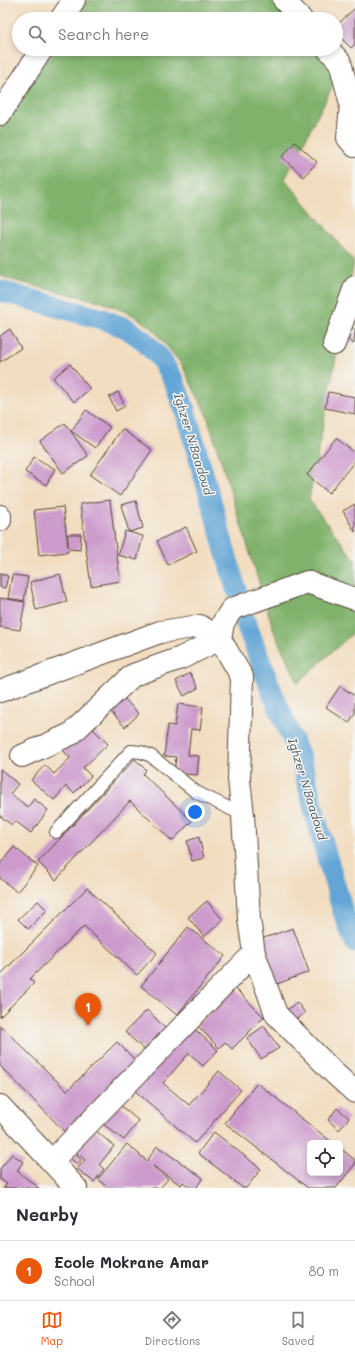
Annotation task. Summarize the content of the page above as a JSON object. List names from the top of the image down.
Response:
{
  "water": ["Ighzer N'Baadoud"],
  "page": {
    "search": "Search here",
    "pins": "1",
    "heading": "Nearby",
    "list": [
      {
        "mark": "1",
        "name": "Ecole Mokrane Amar",
        "note": "School",
        "value": "80 m"
      }
    ],
    "nav": ["Map", "Directions", "Saved"]
  }
}
